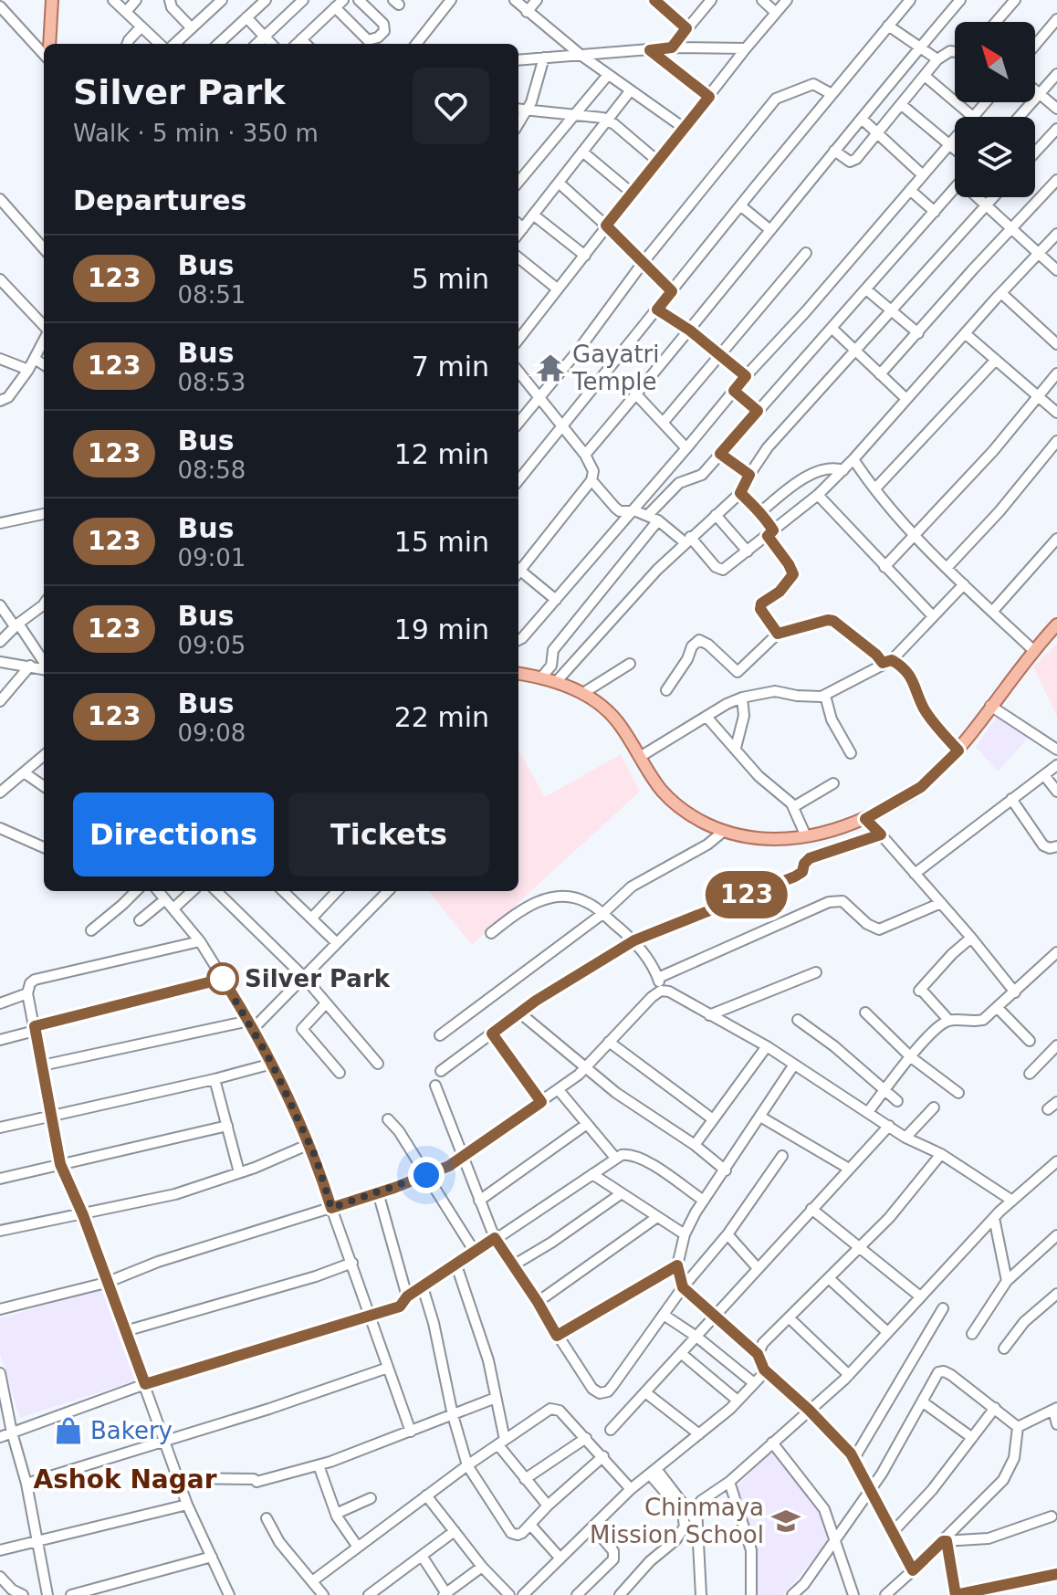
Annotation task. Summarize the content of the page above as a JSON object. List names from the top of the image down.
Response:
{
  "districts": ["Ashok Nagar"],
  "places": {
    "temple": ["Gayatri Temple"],
    "other": ["Silver Park"],
    "shop": ["Bakery"],
    "school or university": ["Chinmaya Mission School"]
  },
  "lines": ["bus line 123"],
  "north": "top left",
  "page": {
    "on_map": "123",
    "heading": [
      ["Silver Park", "Walk · 5 min · 350 m"],
      "Departures"
    ],
    "list": [
      {
        "mark": "123",
        "name": "Bus",
        "note": "08:51",
        "value": "5 min"
      },
      {
        "mark": "123",
        "name": "Bus",
        "note": "08:53",
        "value": "7 min"
      },
      {
        "mark": "123",
        "name": "Bus",
        "note": "08:58",
        "value": "12 min"
      },
      {
        "mark": "123",
        "name": "Bus",
        "note": "09:01",
        "value": "15 min"
      },
      {
        "mark": "123",
        "name": "Bus",
        "note": "09:05",
        "value": "19 min"
      },
      {
        "mark": "123",
        "name": "Bus",
        "note": "09:08",
        "value": "22 min"
      }
    ],
    "buttons": ["Directions", "Tickets"]
  }
}
